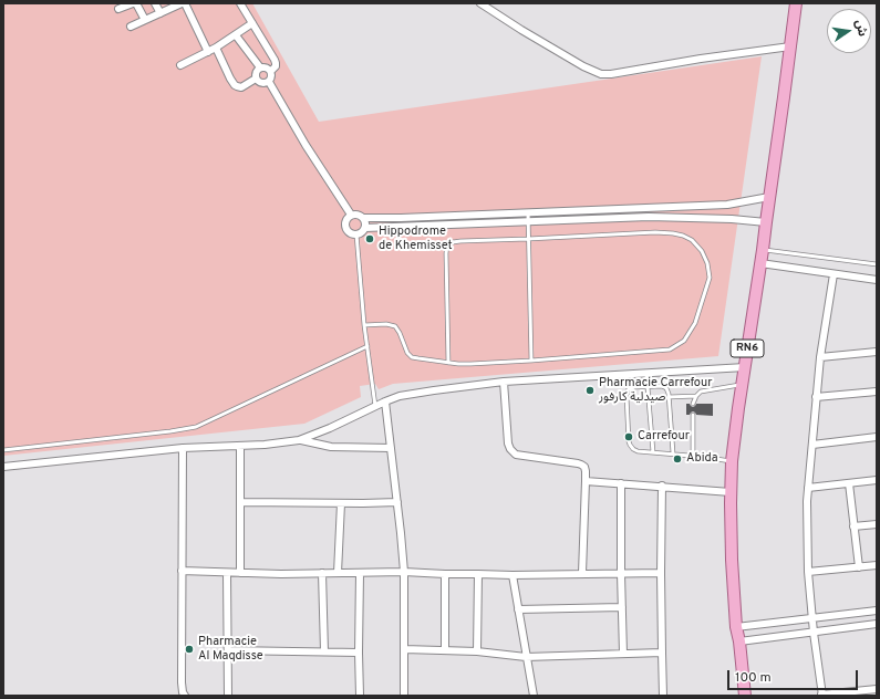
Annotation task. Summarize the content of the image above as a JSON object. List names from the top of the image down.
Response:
{
  "streets": {
    "main road": ["RN6"]
  },
  "places": [
    "Hippodrome de Khemisset",
    "Pharmacie Carrefour صيدلية كارفور",
    "Carrefour",
    "Abida",
    "Pharmacie Al Maqdisse"
  ],
  "scale_bar": "100 m",
  "north": "right"
}
